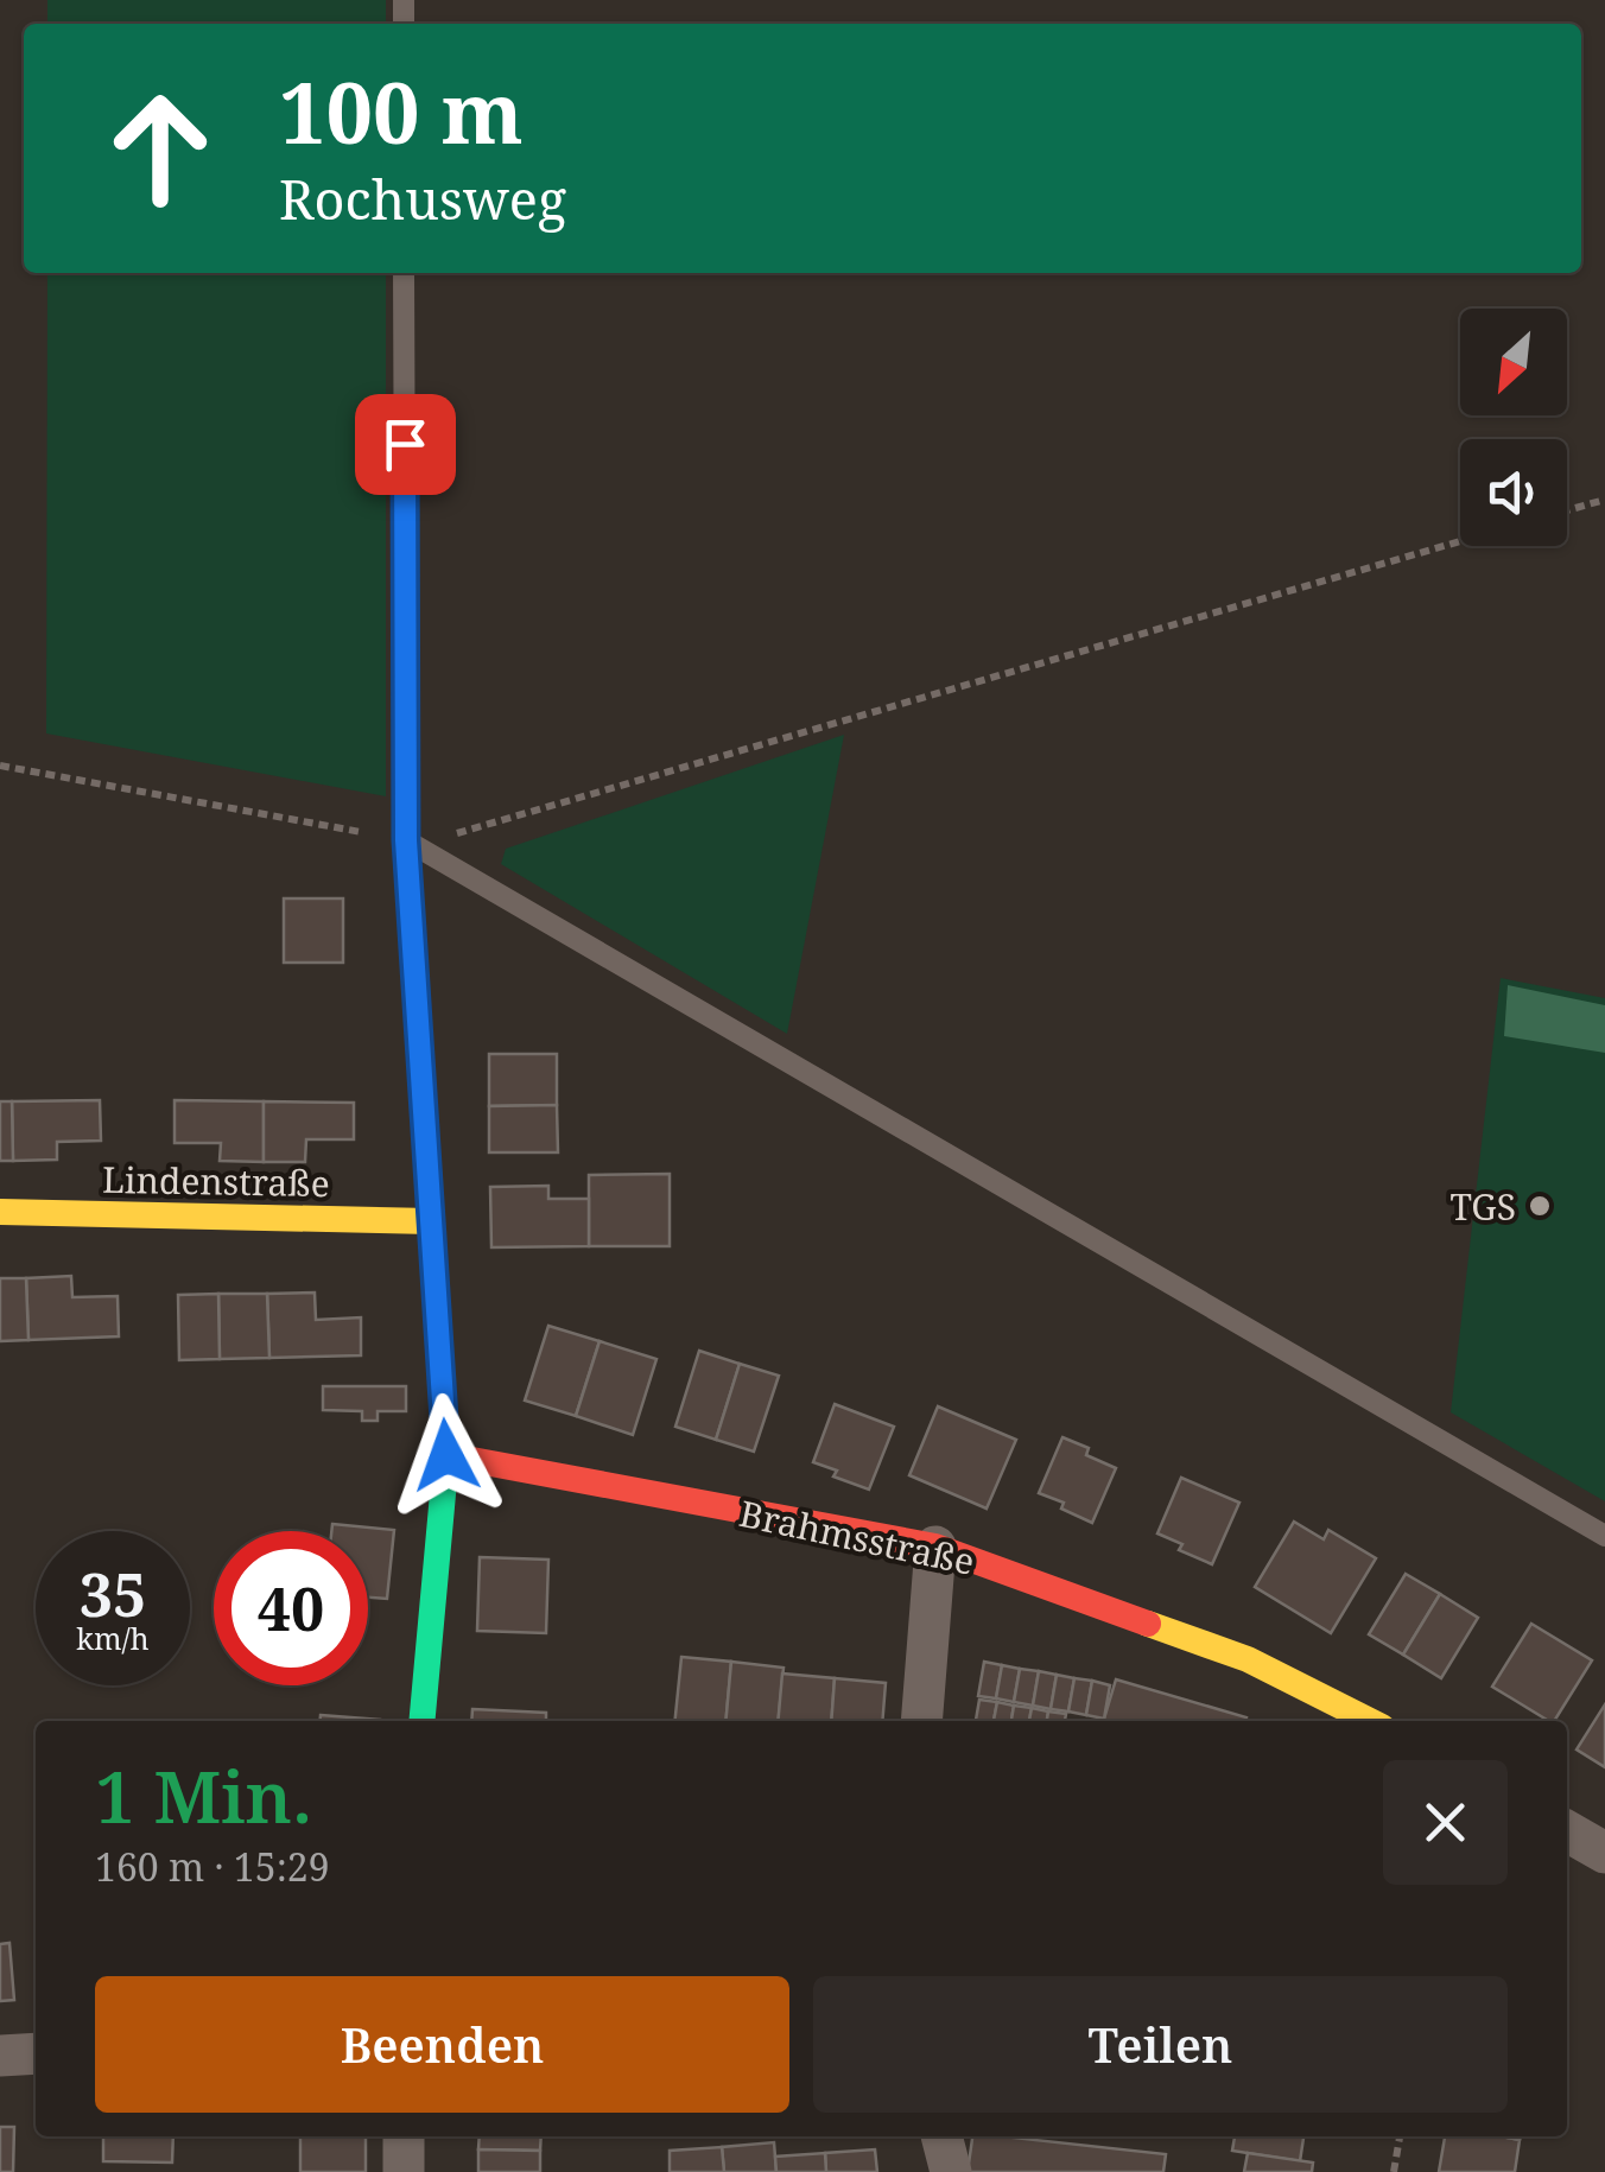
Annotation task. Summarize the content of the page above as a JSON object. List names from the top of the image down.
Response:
{
  "streets": {
    "street": ["Lindenstraße", "Brahmsstraße"]
  },
  "places": ["TGS"],
  "north": "bottom left",
  "page": {
    "turn": ["100 m", "Rochusweg"],
    "speed": "35 km/h",
    "limit": "40",
    "heading": ["1 Min.", "160 m · 15:29"],
    "buttons": ["Beenden", "Teilen"]
  }
}
